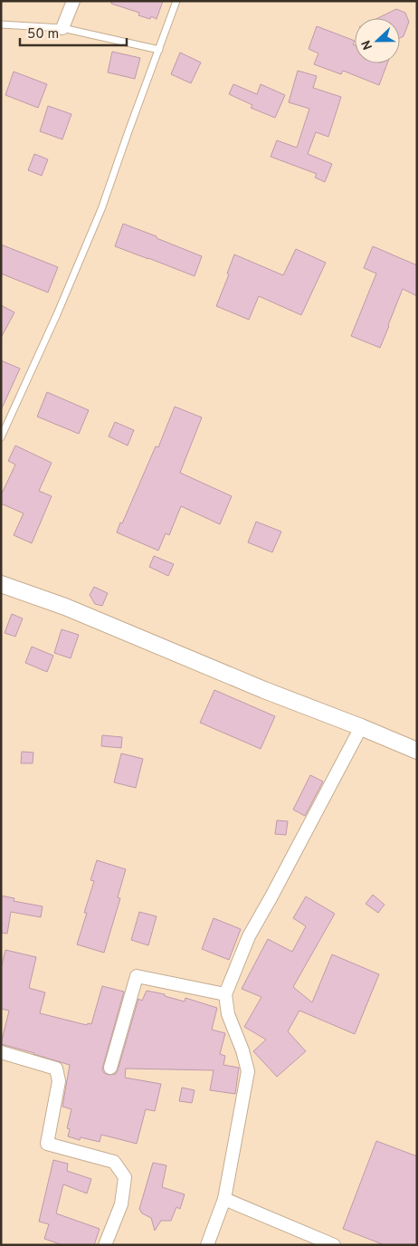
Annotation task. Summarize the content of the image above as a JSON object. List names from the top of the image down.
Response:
{
  "scale_bar": "50 m",
  "north": "left"
}
